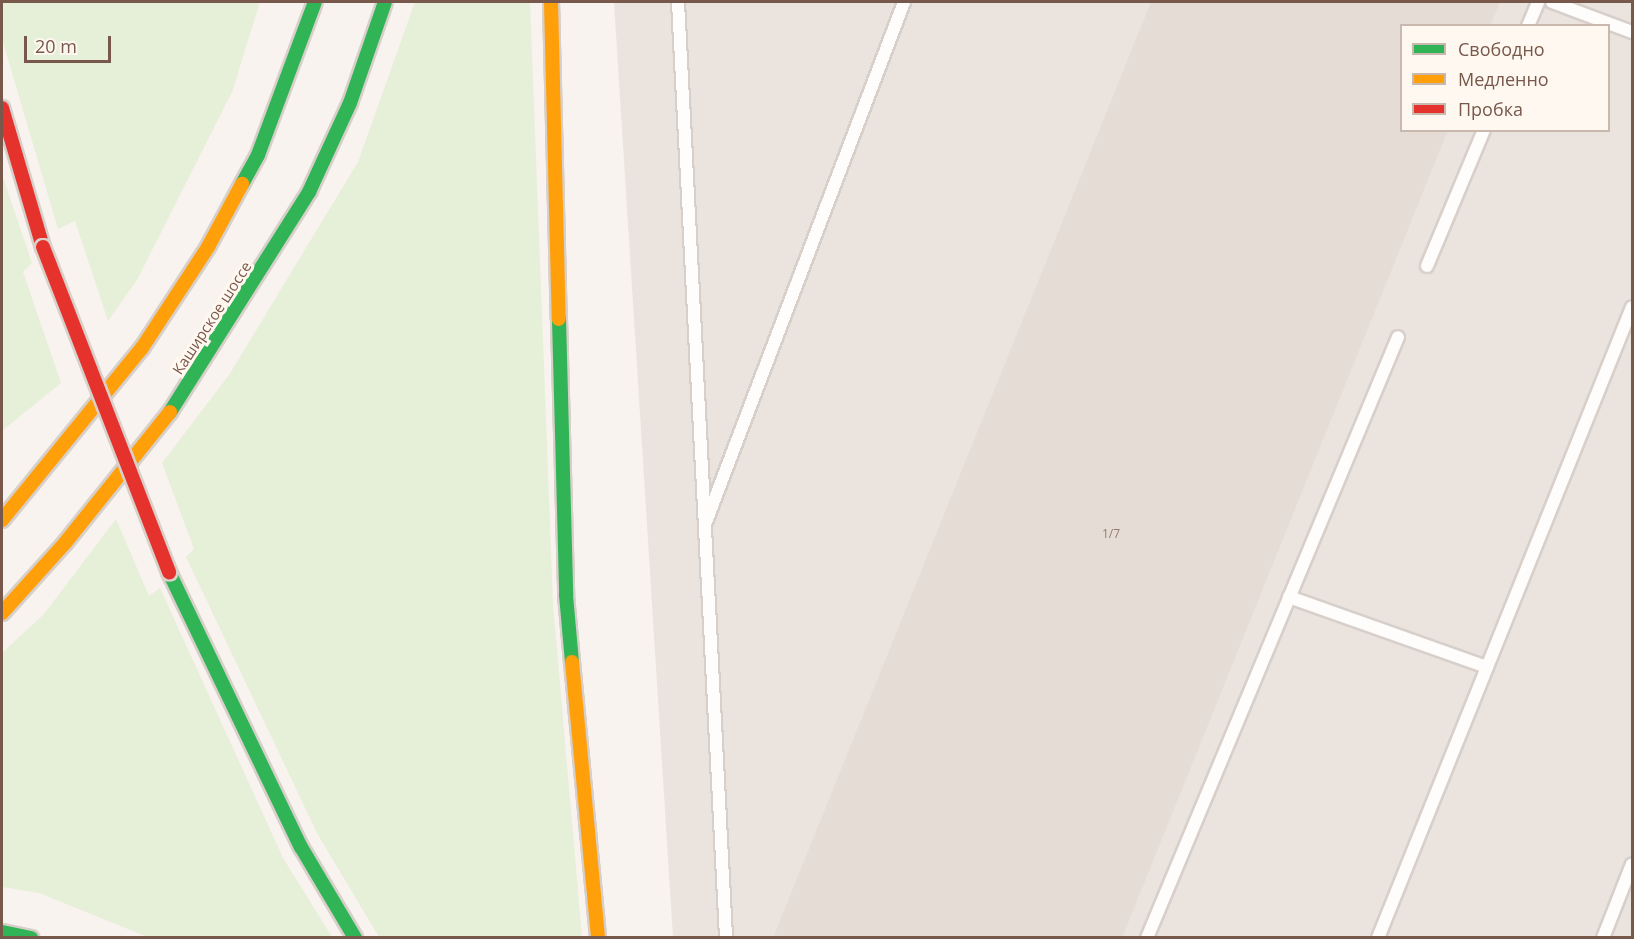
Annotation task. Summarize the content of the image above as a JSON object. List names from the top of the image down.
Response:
{
  "streets": {
    "main road": ["Каширское шоссе"]
  },
  "house_numbers": ["1/7"],
  "legend": ["Свободно", "Медленно", "Пробка"],
  "scale_bar": "20 m"
}
